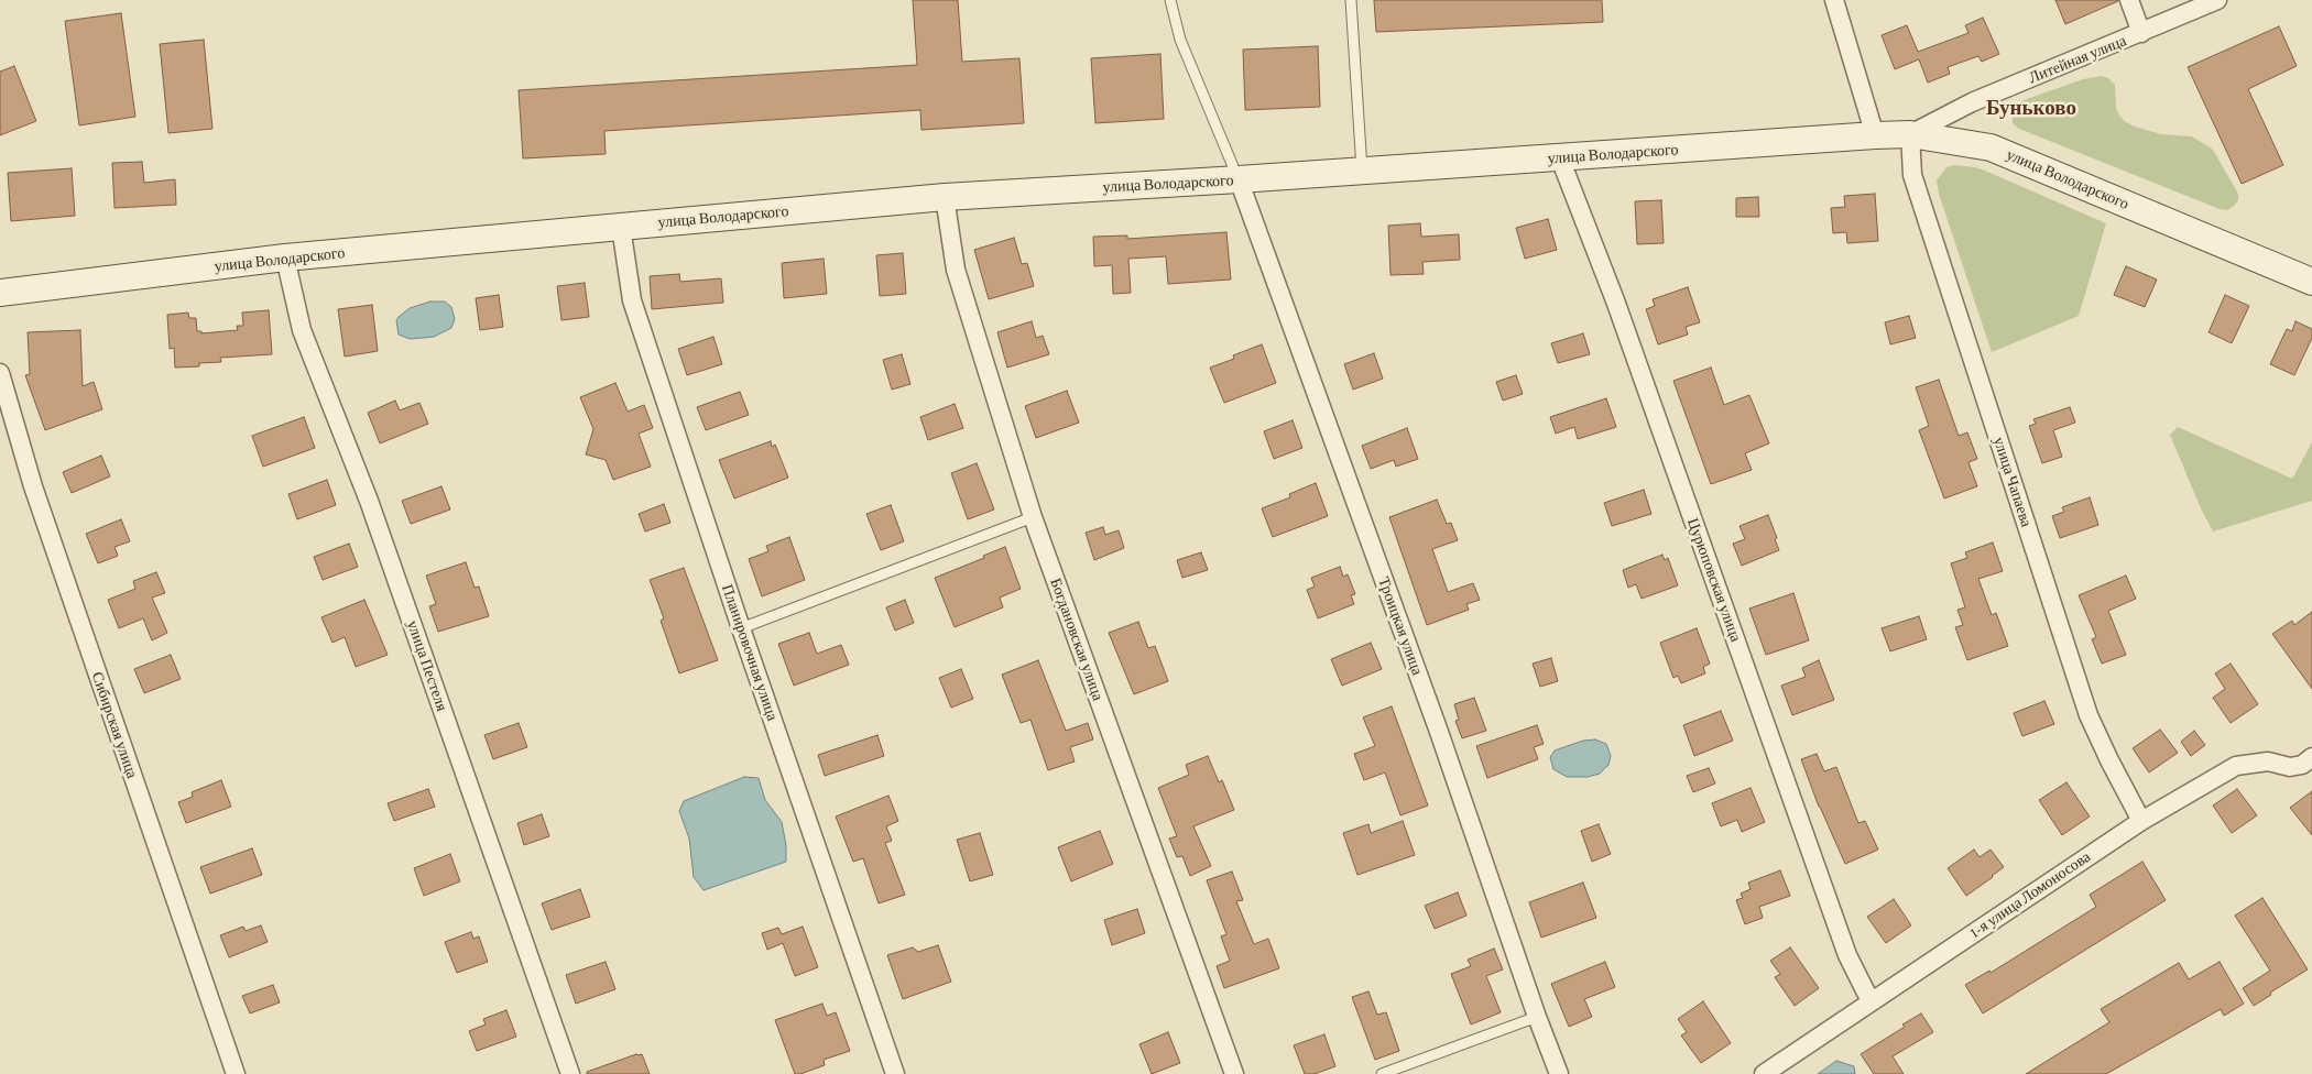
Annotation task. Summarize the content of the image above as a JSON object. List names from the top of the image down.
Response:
{
  "streets": {
    "main road": ["улица Володарского"],
    "street": [
      "Литейная улица",
      "улица Чапаева",
      "Цурюповская улица",
      "Троицкая улица",
      "Богдановская улица",
      "Планировочная улица",
      "улица Пестеля",
      "Сибирская улица",
      "1-я улица Ломоносова"
    ]
  },
  "crossings": [
    ["Литейная улица", "улица Володарского"],
    ["Литейная улица", "улица Чапаева"],
    ["улица Володарского", "улица Чапаева"],
    ["улица Володарского", "Цурюповская улица"],
    ["улица Володарского", "Троицкая улица"],
    ["улица Володарского", "Богдановская улица"],
    ["улица Володарского", "Планировочная улица"],
    ["улица Володарского", "улица Пестеля"],
    ["улица Чапаева", "1-я улица Ломоносова"],
    ["Цурюповская улица", "1-я улица Ломоносова"]
  ],
  "districts": ["Буньково"]
}
